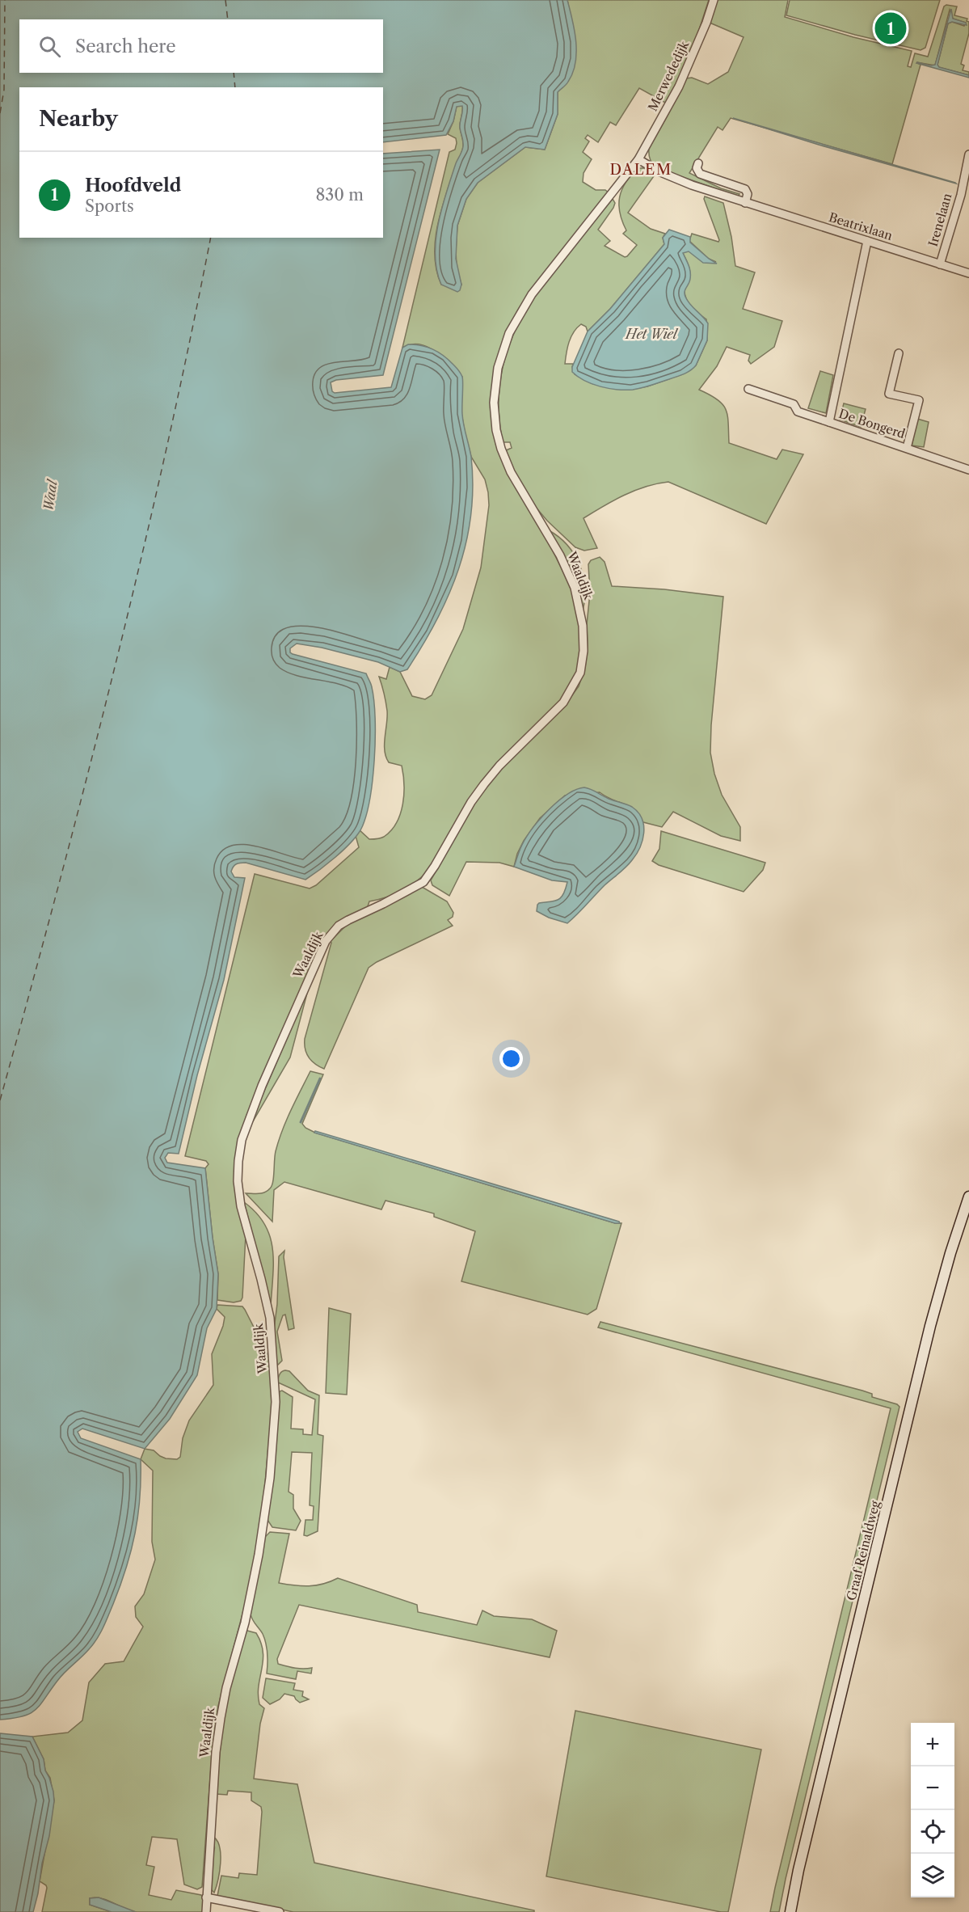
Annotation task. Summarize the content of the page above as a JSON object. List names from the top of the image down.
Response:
{
  "streets": {
    "main road": ["Graaf Reinaldweg"],
    "street": [
      "Merwededijk",
      "Irenelaan",
      "Beatrixlaan",
      "De Bongerd",
      "Waaldijk"
    ]
  },
  "crossings": [
    ["Merwededijk", "Beatrixlaan"],
    ["Merwededijk", "Waaldijk"],
    ["Irenelaan", "Beatrixlaan"],
    ["Beatrixlaan", "Waaldijk"]
  ],
  "districts": ["DALEM"],
  "water": ["Het Wiel", "Waal"],
  "page": {
    "pins": "1",
    "search": "Search here",
    "heading": "Nearby",
    "list": [
      {
        "mark": "1",
        "name": "Hoofdveld",
        "note": "Sports",
        "value": "830 m"
      }
    ],
    "map_buttons": ["+", "−"]
  }
}
